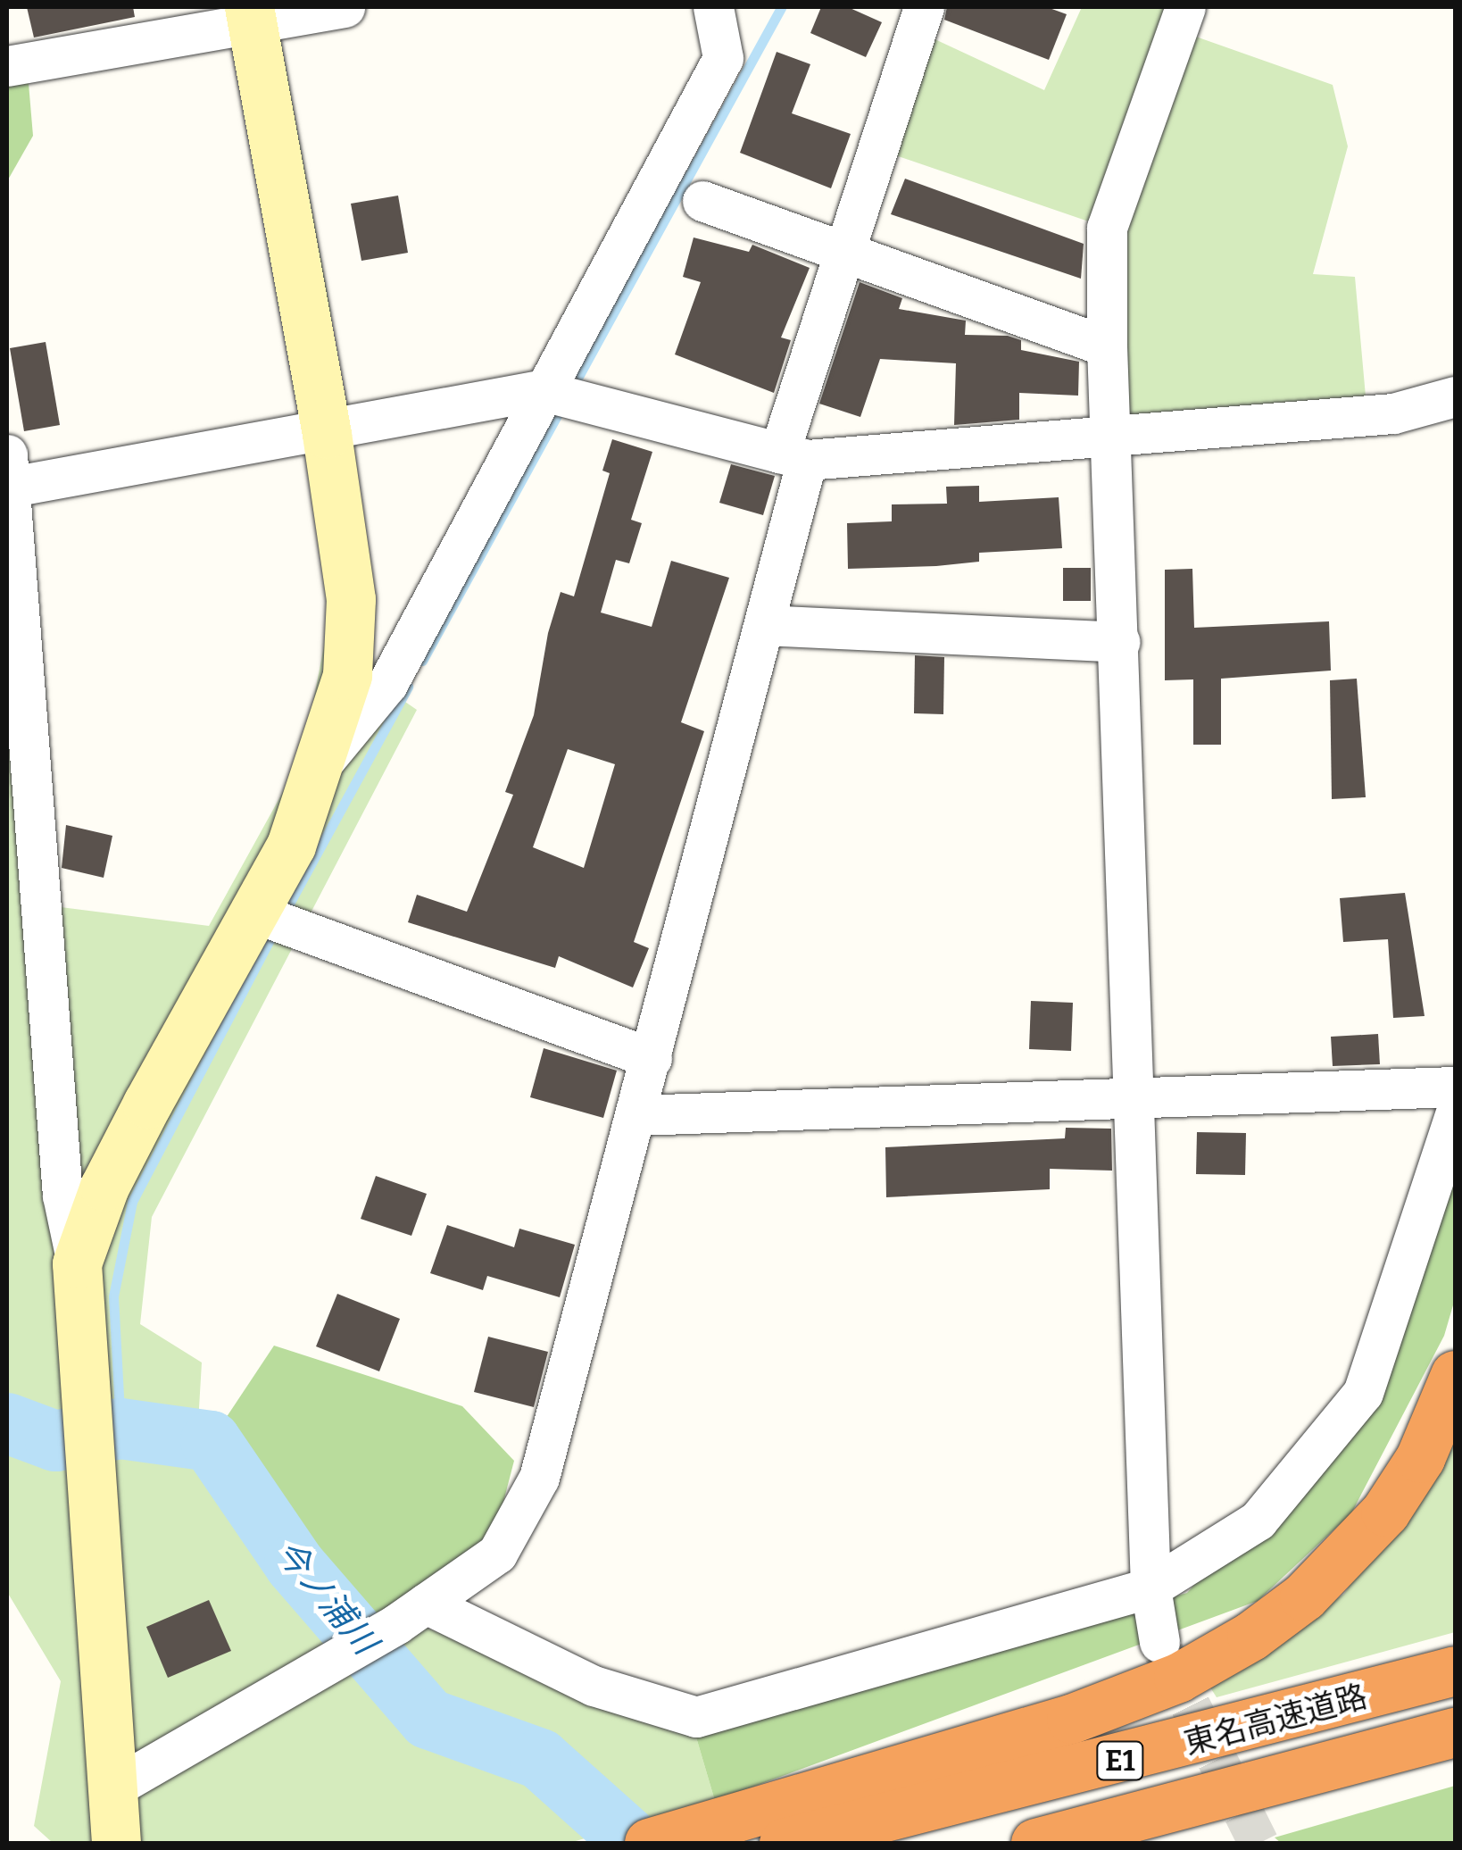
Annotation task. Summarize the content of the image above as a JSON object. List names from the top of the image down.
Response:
{
  "streets": {
    "highway": ["東名高速道路", "E1"]
  },
  "water": ["今ノ浦川"]
}
